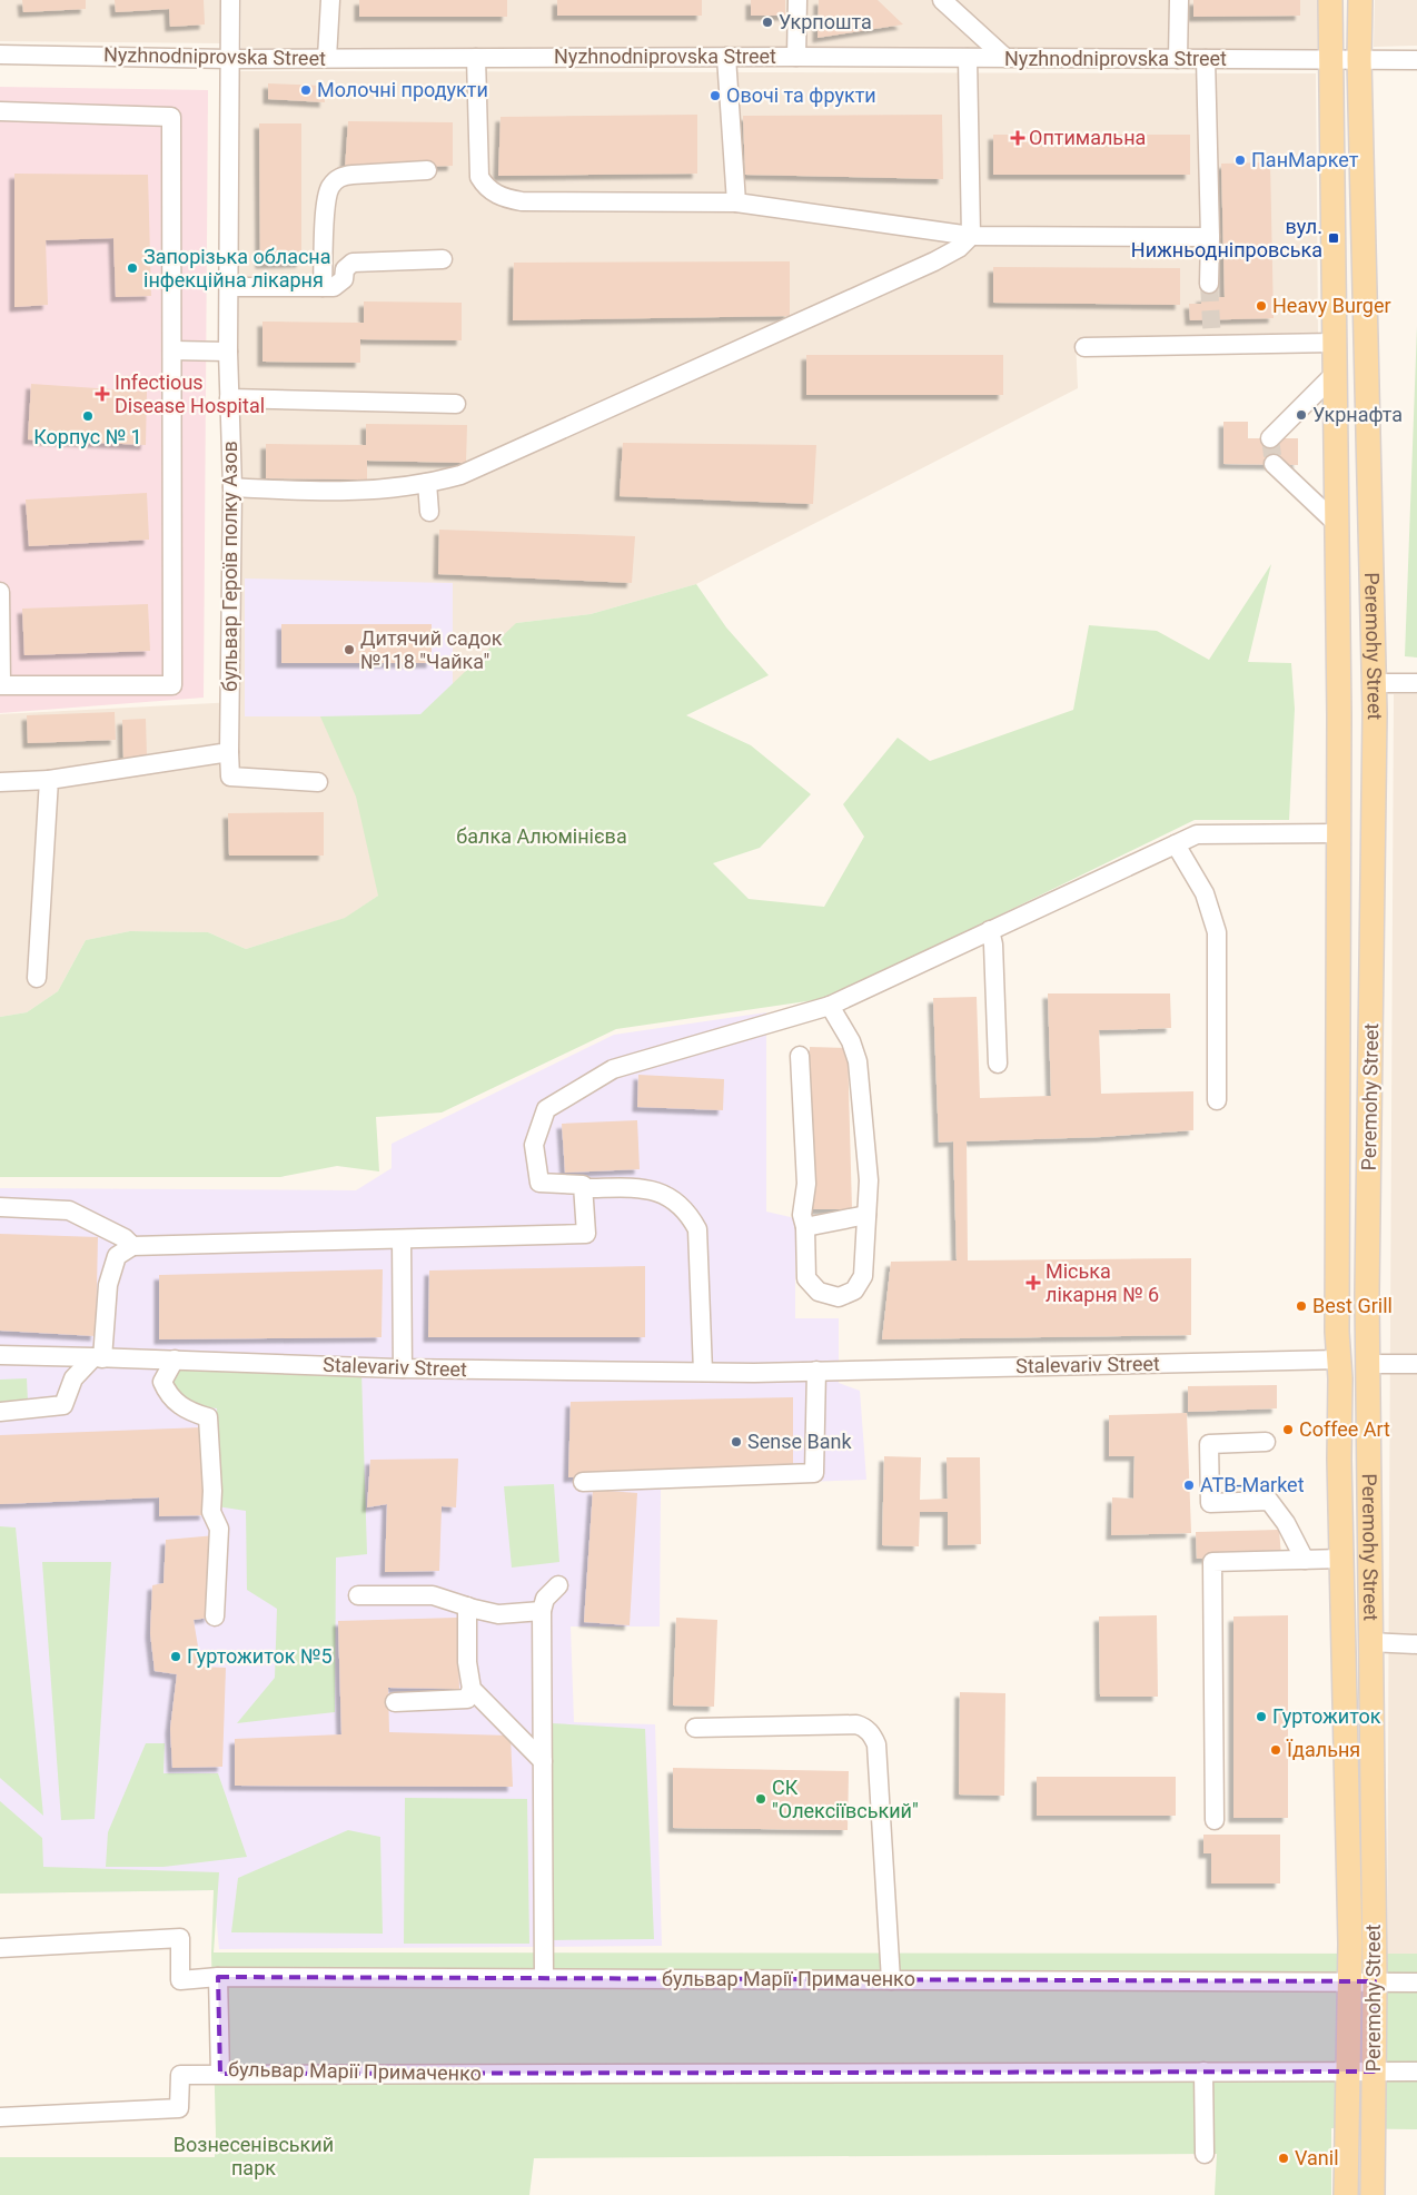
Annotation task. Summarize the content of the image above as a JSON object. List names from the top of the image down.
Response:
{
  "streets": {
    "main road": ["Peremohy Street"],
    "street": [
      "Nyzhnodniprovska Street",
      "бульвар Героїв полку Азов",
      "Stalevariv Street",
      "бульвар Марії Примаченко"
    ]
  },
  "crossings": [
    ["Nyzhnodniprovska Street", "бульвар Героїв полку Азов"],
    ["Nyzhnodniprovska Street", "Peremohy Street"],
    ["Peremohy Street", "Stalevariv Street"],
    ["Peremohy Street", "бульвар Марії Примаченко"]
  ],
  "parks": ["балка Алюмінієва", "Вознесенівський парк"],
  "places": {
    "other": [
      "Укрпошта",
      "Молочні продукти",
      "Овочі та фрукти",
      "ПанМаркет",
      "Запорізька обласна інфекційна лікарня",
      "Heavy Burger",
      "Укрнафта",
      "Корпус № 1",
      "Дитячий садок №118 \"Чайка\"",
      "Best Grill",
      "Coffee Art",
      "Sense Bank",
      "ATB-Market",
      "Гуртожиток №5",
      "Гуртожиток",
      "Їдальня",
      "СК \"Олексіївський\"",
      "Vanil"
    ],
    "health": ["Оптимальна", "Infectious Disease Hospital", "Мiська лiкарня № 6"],
    "transit": ["вул. Нижньодніпровська"]
  }
}
